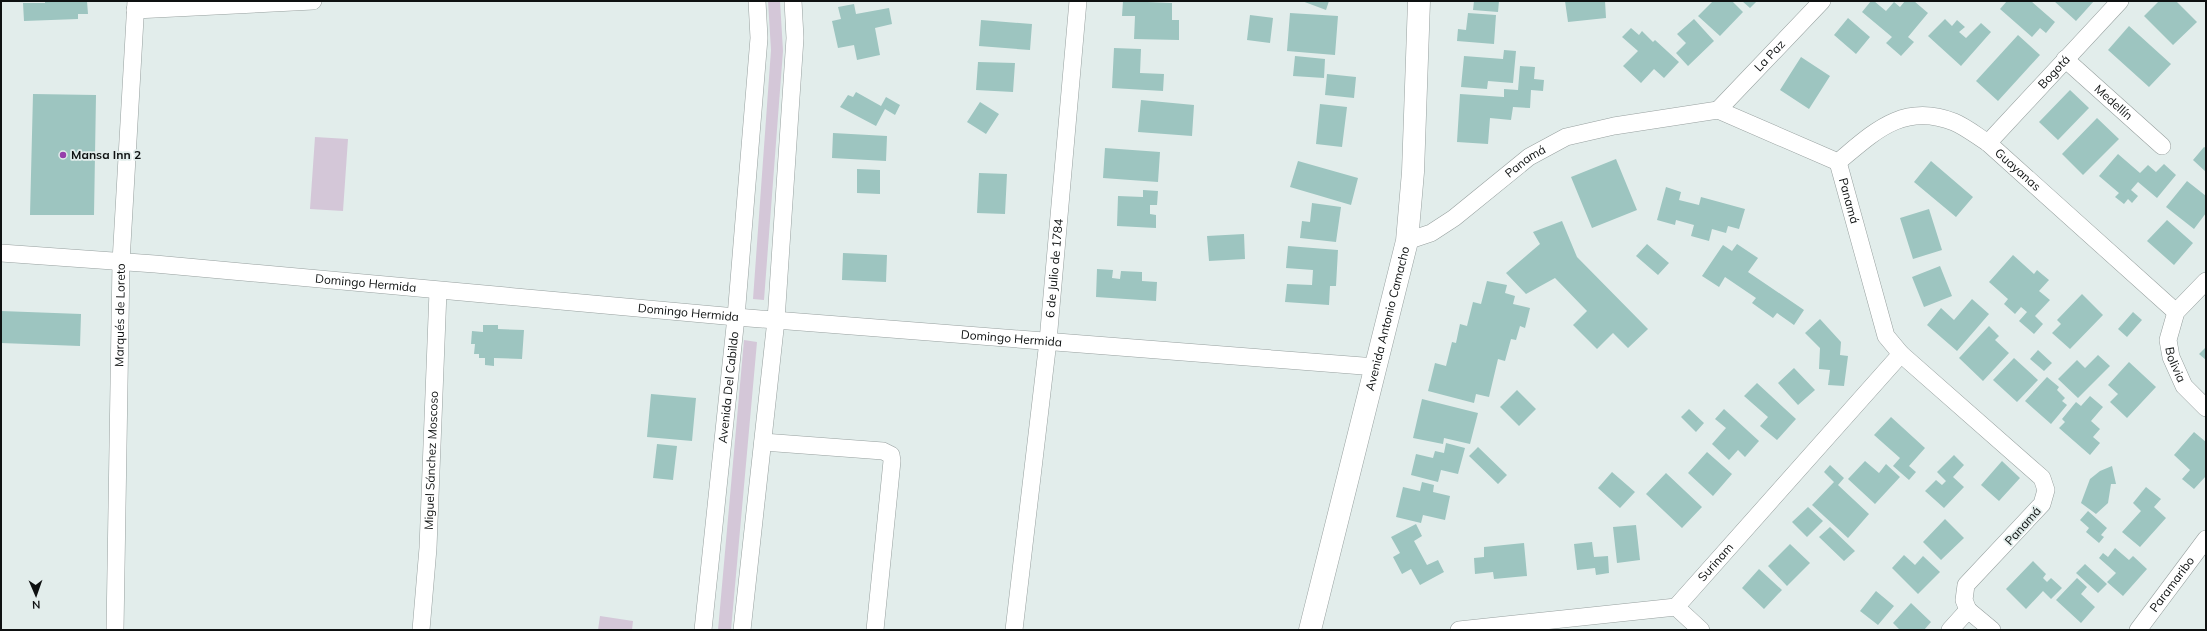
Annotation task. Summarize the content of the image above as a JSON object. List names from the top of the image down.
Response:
{
  "streets": {
    "street": [
      "La Paz",
      "Bogotá",
      "Medellín",
      "Panamá",
      "Guayanas",
      "6 de Julio de 1784",
      "Domingo Hermida",
      "Marqués de Loreto",
      "Avenida Antonio Camacho",
      "Bolivia",
      "Avenida Del Cabildo",
      "Miguel Sánchez Moscoso",
      "Surinam",
      "Paramaribo"
    ]
  },
  "crossings": [
    ["La Paz", "Panamá"],
    ["Bogotá", "Medellín"],
    ["Bogotá", "Guayanas"],
    ["Panamá", "Guayanas"],
    ["Panamá", "Avenida Antonio Camacho"],
    ["Panamá", "Surinam"],
    ["Guayanas", "Bolivia"],
    ["6 de Julio de 1784", "Domingo Hermida"],
    ["Domingo Hermida", "Marqués de Loreto"],
    ["Domingo Hermida", "Avenida Antonio Camacho"],
    ["Domingo Hermida", "Avenida Del Cabildo"],
    ["Domingo Hermida", "Miguel Sánchez Moscoso"]
  ],
  "places": ["Mansa Inn 2"],
  "north": "bottom"
}
